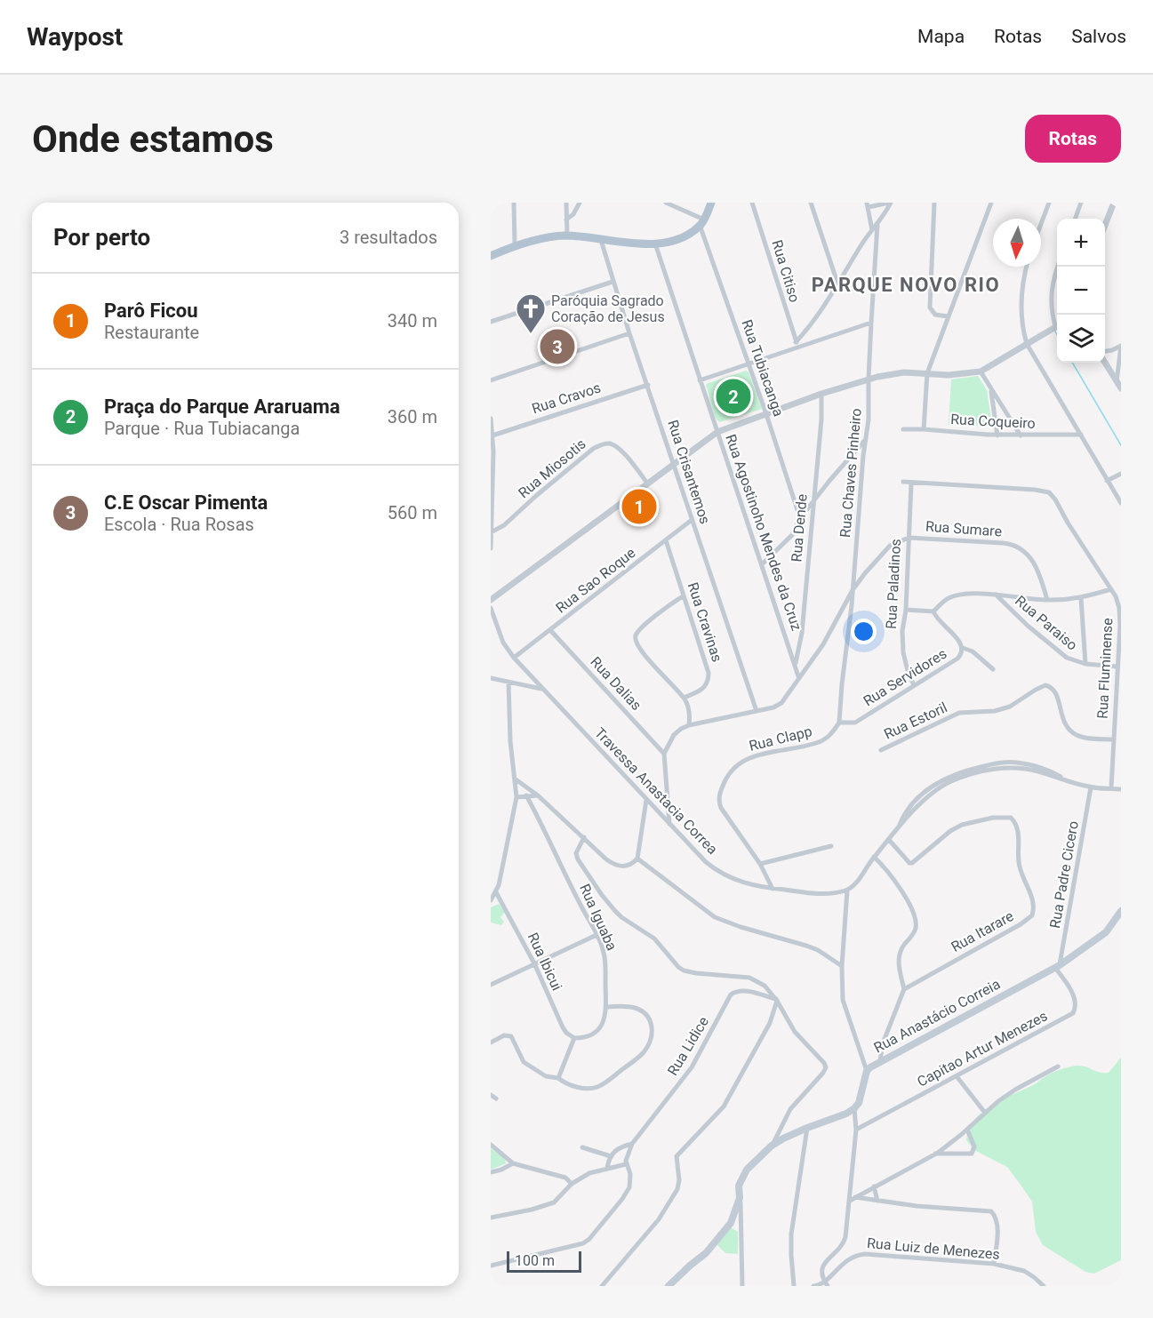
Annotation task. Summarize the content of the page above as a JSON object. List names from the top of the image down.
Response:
{
  "streets": {
    "main road": ["Rua Anastácio Correia"],
    "street": [
      "Rua Citiso",
      "Rua Tubiacanga",
      "Rua Cravos",
      "Rua Coqueiro",
      "Rua Miosotis",
      "Rua Crisantemos",
      "Rua Chaves Pinheiro",
      "Rua Dende",
      "Rua Sumare",
      "Rua Agostinoho Mendes da Cruz",
      "Rua Sao Roque",
      "Rua Paladinos",
      "Rua Cravinas",
      "Rua Paraiso",
      "Rua Fluminense",
      "Rua Servidores",
      "Rua Dalias",
      "Rua Estoril",
      "Rua Clapp",
      "Travessa Anastacia Correa",
      "Rua Padre Cicero",
      "Rua Iguaba",
      "Rua Itarare",
      "Rua Ibicui",
      "Rua Lidice",
      "Capitao Artur Menezes",
      "Rua Luiz de Menezes"
    ]
  },
  "crossings": [
    ["Rua Cravos", "Rua Crisantemos"],
    ["Rua Crisantemos", "Rua Sao Roque"],
    ["Rua Chaves Pinheiro", "Rua Servidores"],
    ["Rua Chaves Pinheiro", "Rua Clapp"],
    ["Rua Dende", "Rua Agostinoho Mendes da Cruz"],
    ["Rua Sumare", "Rua Paladinos"],
    ["Rua Sao Roque", "Rua Cravinas"],
    ["Rua Sao Roque", "Rua Dalias"],
    ["Rua Sao Roque", "Travessa Anastacia Correa"],
    ["Rua Paladinos", "Rua Fluminense"],
    ["Rua Paladinos", "Rua Servidores"],
    ["Rua Paraiso", "Rua Fluminense"],
    ["Rua Fluminense", "Rua Estoril"],
    ["Rua Servidores", "Rua Clapp"],
    ["Rua Clapp", "Travessa Anastacia Correa"],
    ["Rua Padre Cicero", "Rua Anastácio Correia"],
    ["Rua Padre Cicero", "Capitao Artur Menezes"],
    ["Rua Iguaba", "Rua Ibicui"],
    ["Rua Anastácio Correia", "Capitao Artur Menezes"]
  ],
  "districts": ["PARQUE NOVO RIO"],
  "places": {
    "church": ["Paróquia Sagrado Coração de Jesus"]
  },
  "scale_bar": "100 m",
  "north": "bottom",
  "page": {
    "header": "Waypost",
    "nav": ["Mapa", "Rotas", "Salvos"],
    "buttons": "Rotas",
    "title": "Onde estamos",
    "heading": ["Por perto", "3 resultados"],
    "map_buttons": ["+", "−"],
    "list": [
      {
        "mark": "1",
        "name": "Parô Ficou",
        "note": "Restaurante",
        "value": "340 m"
      },
      {
        "mark": "2",
        "name": "Praça do Parque Araruama",
        "note": "Parque · Rua Tubiacanga",
        "value": "360 m"
      },
      {
        "mark": "3",
        "name": "C.E Oscar Pimenta",
        "note": "Escola · Rua Rosas",
        "value": "560 m"
      }
    ],
    "pins": ["3", "2", "1"],
    "scale": "100 m"
  }
}
